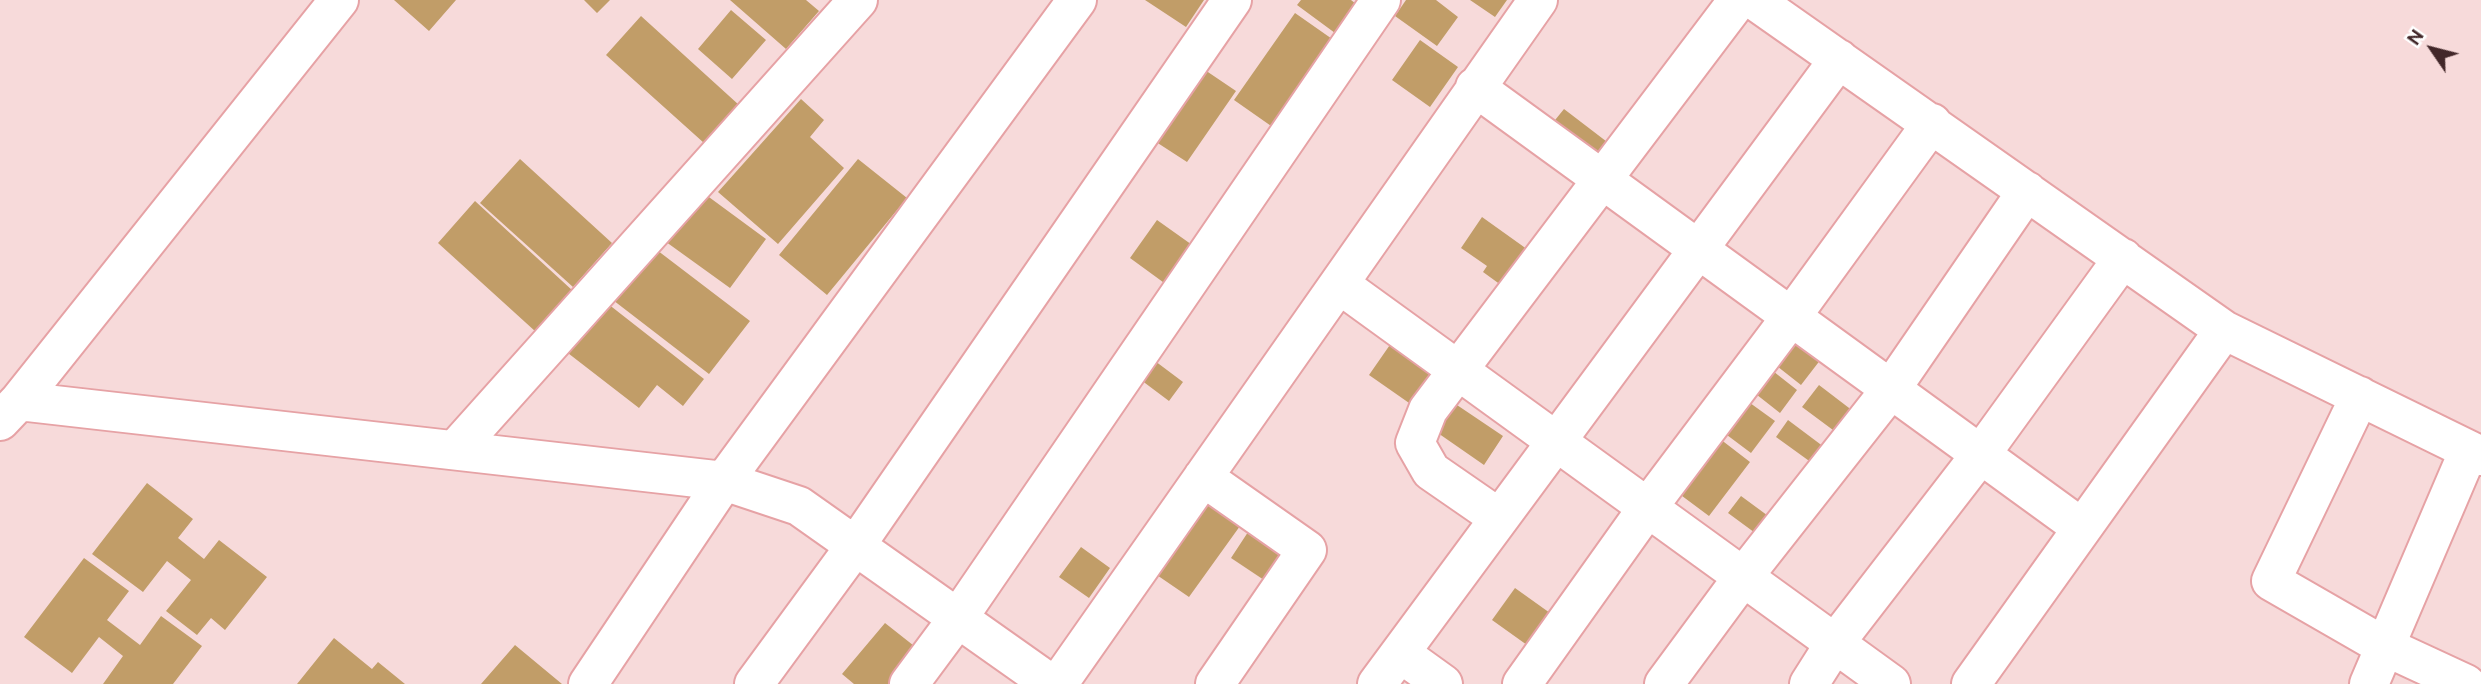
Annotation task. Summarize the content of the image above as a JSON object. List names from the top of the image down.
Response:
{
  "north": "top left"
}
